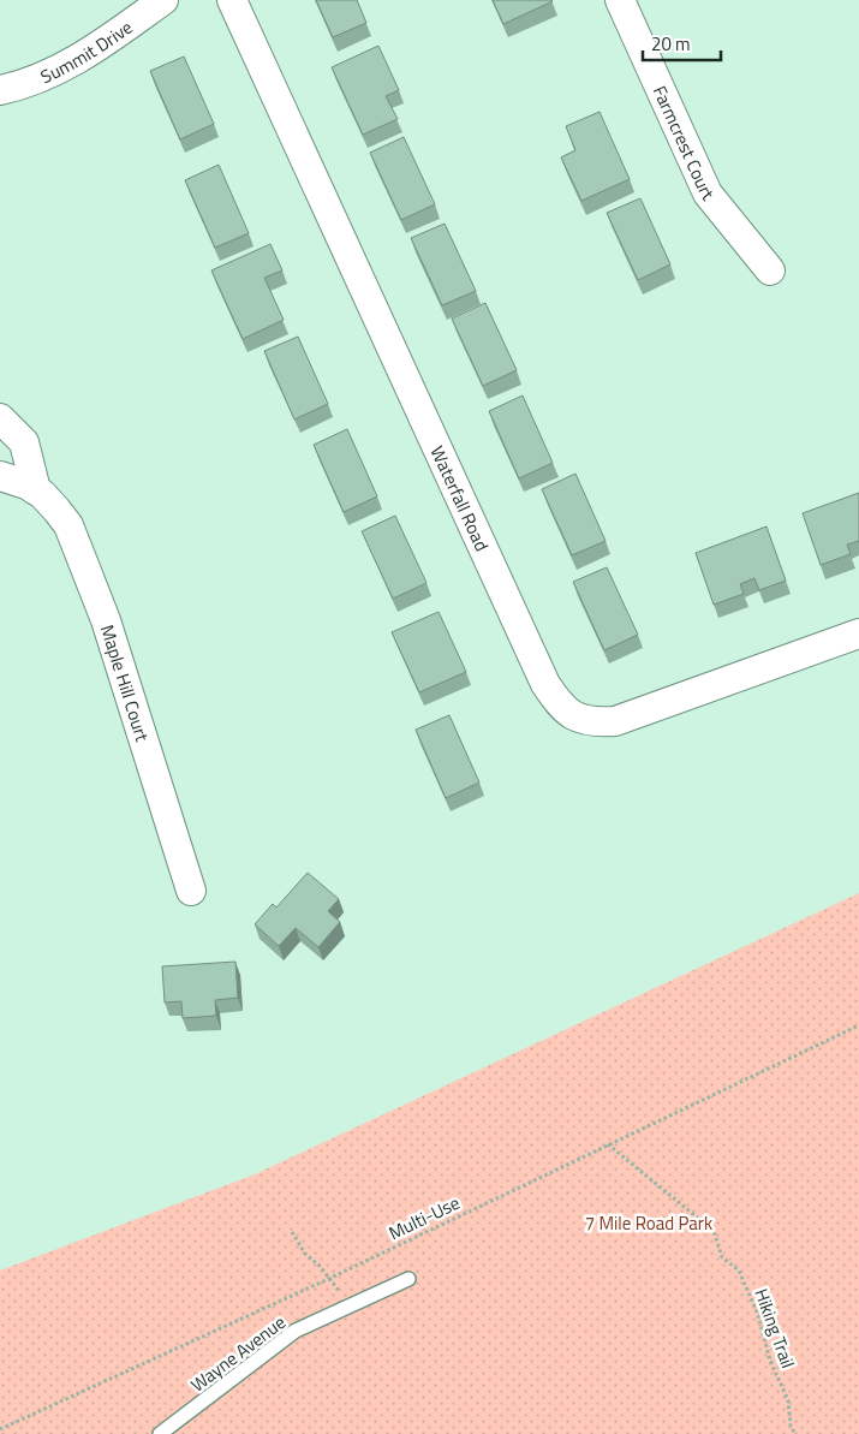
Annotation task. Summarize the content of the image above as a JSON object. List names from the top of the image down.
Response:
{
  "streets": {
    "street": [
      "Summit Drive",
      "Farmcrest Court",
      "Waterfall Road",
      "Maple Hill Court"
    ],
    "lane": ["Wayne Avenue"],
    "path": ["Multi-Use", "Hiking Trail"]
  },
  "crossings": [
    ["Multi-Use", "Hiking Trail"]
  ],
  "parks": ["7 Mile Road Park"],
  "scale_bar": "20 m"
}
